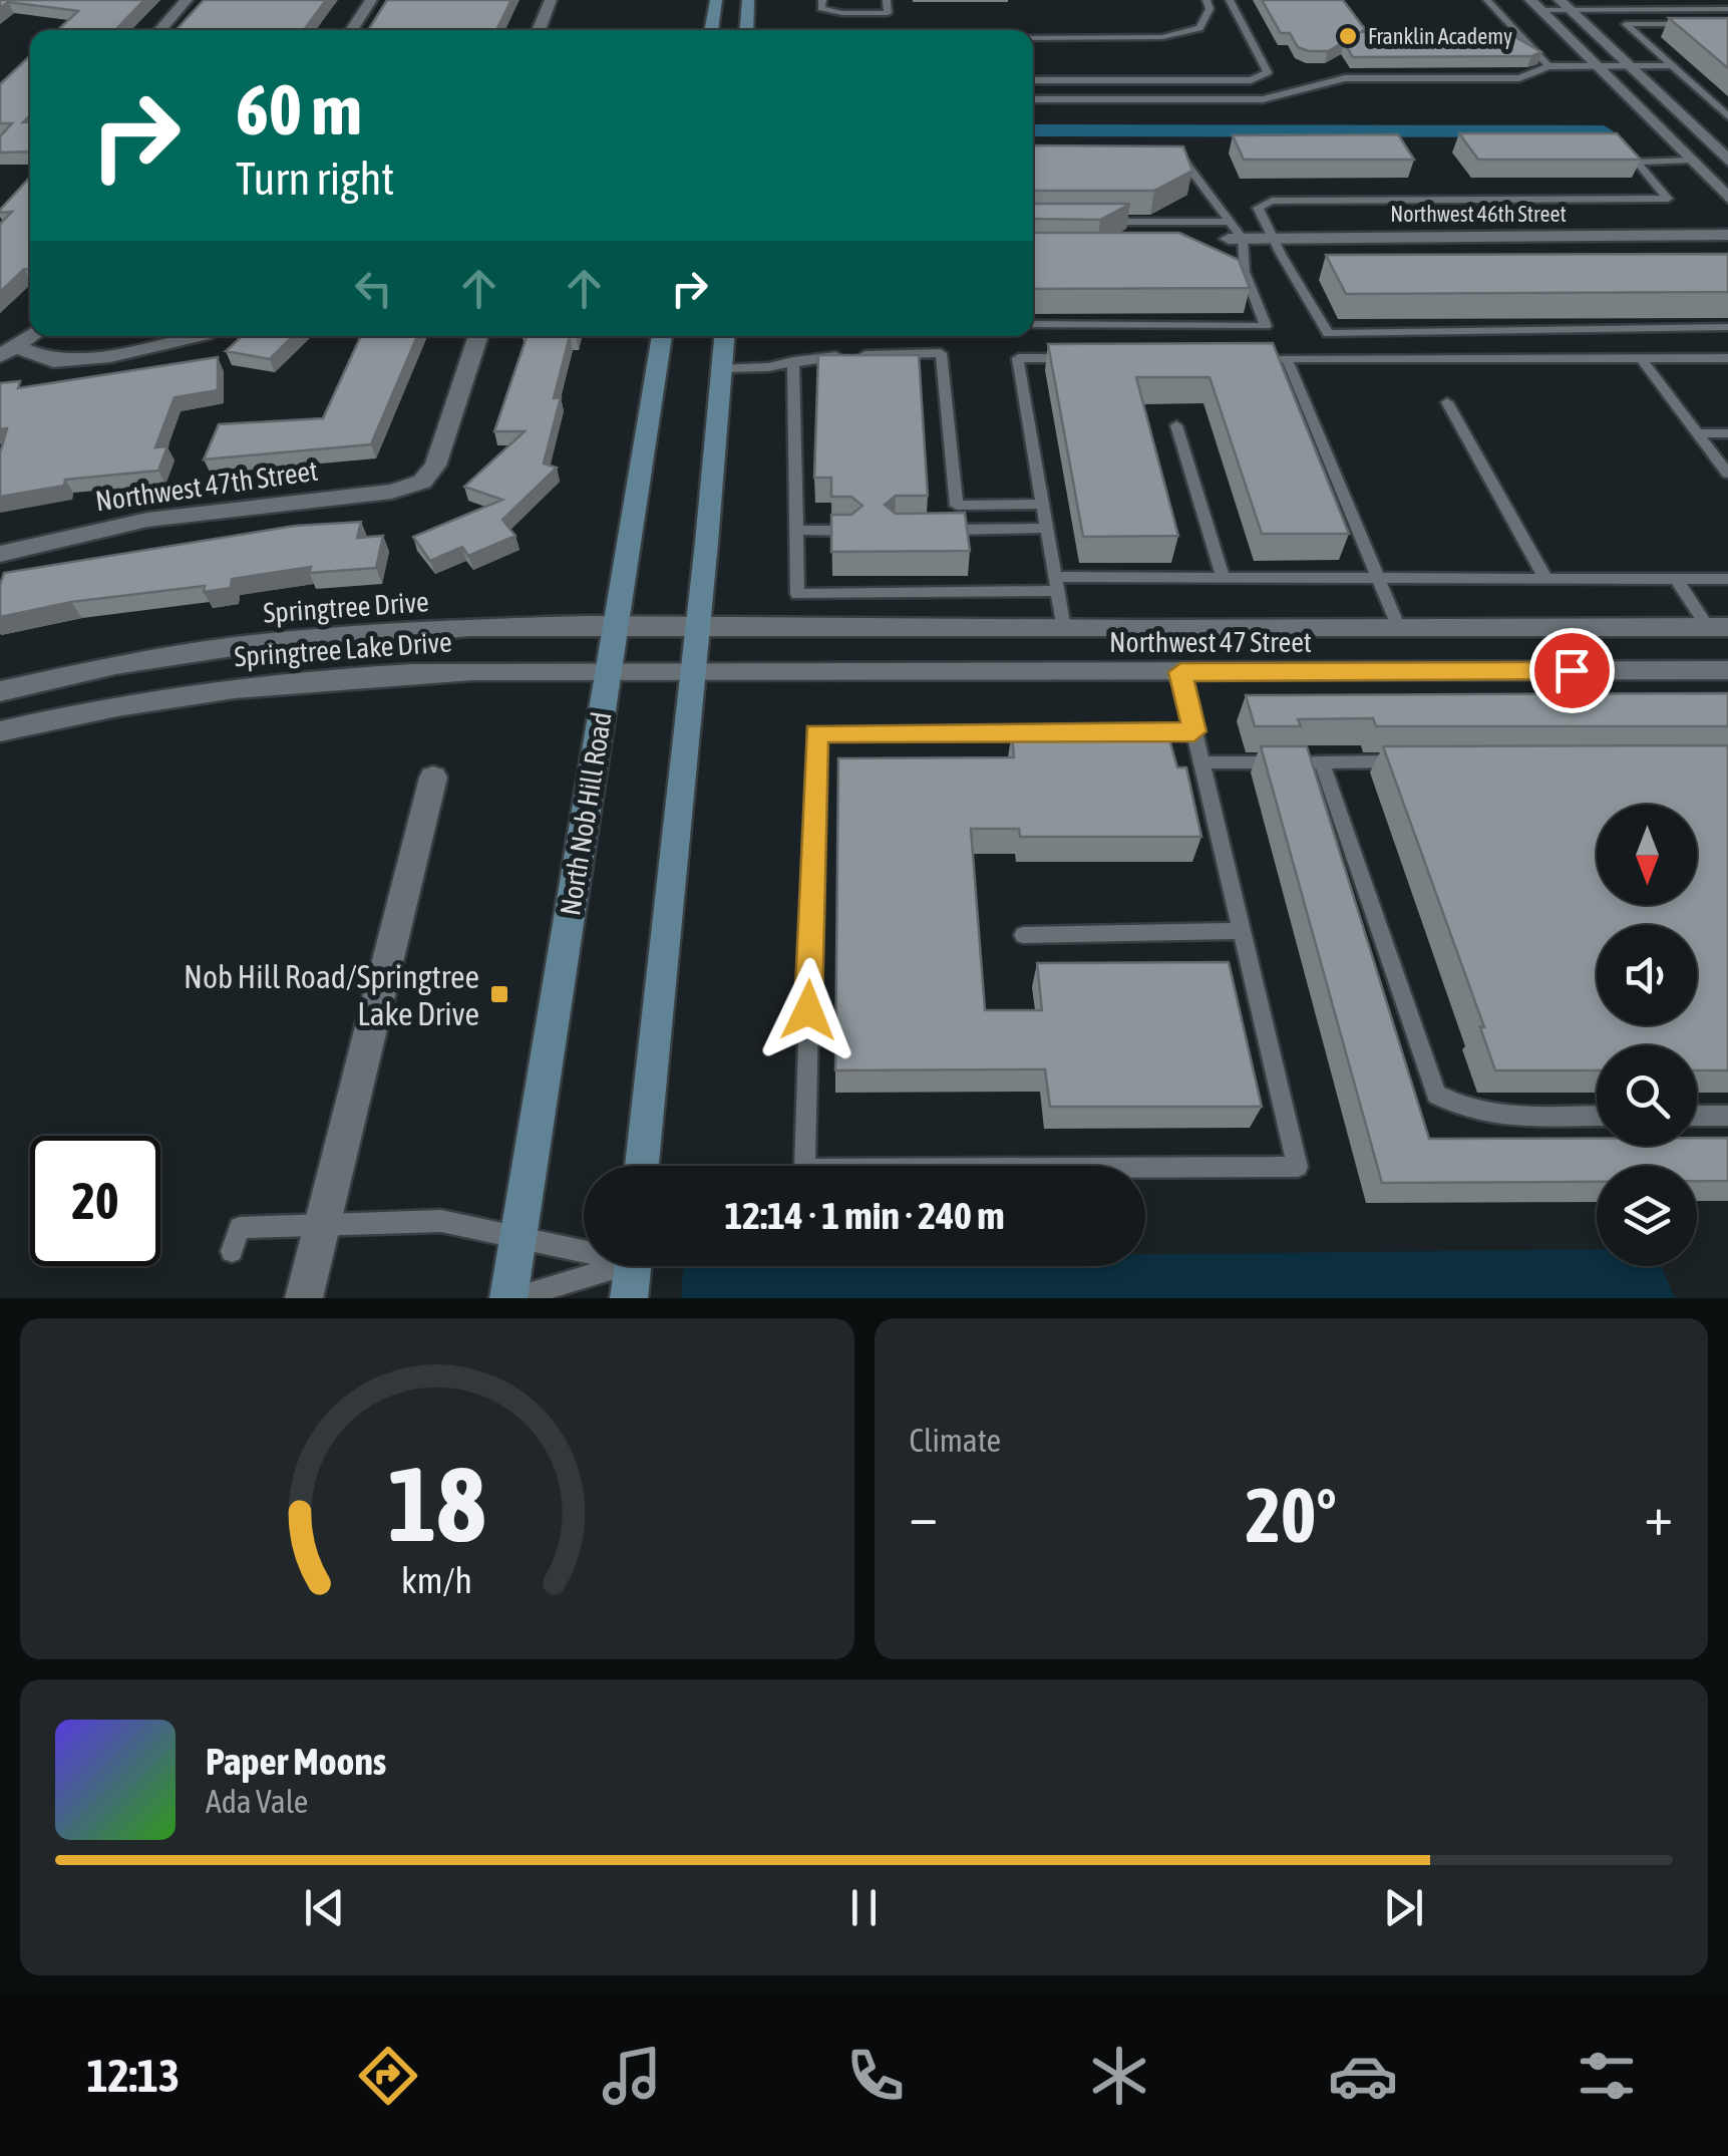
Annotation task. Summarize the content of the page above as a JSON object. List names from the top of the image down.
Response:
{
  "streets": {
    "main road": ["North Nob Hill Road"],
    "street": [
      "Northwest 46th Street",
      "Northwest 47th Street",
      "Springtree Drive",
      "Northwest 47 Street",
      "Springtree Lake Drive"
    ]
  },
  "crossings": [
    ["Springtree Drive", "Northwest 47 Street"],
    ["Springtree Drive", "North Nob Hill Road"],
    ["Northwest 47 Street", "Springtree Lake Drive"],
    ["Springtree Lake Drive", "North Nob Hill Road"]
  ],
  "places": {
    "other": ["Franklin Academy"],
    "transit": ["Nob Hill Road/Springtree Lake Drive"]
  },
  "north": "bottom",
  "page": {
    "turn": ["60 m", "Turn right"],
    "limit": "20",
    "trip": "12:14 · 1 min · 240 m",
    "tile": "Climate",
    "heat": ["−", "20°", "+"],
    "song": ["Paper Moons", "Ada Vale"],
    "tabs": "12:13",
    "gauge": ["18", "km/h"]
  }
}
